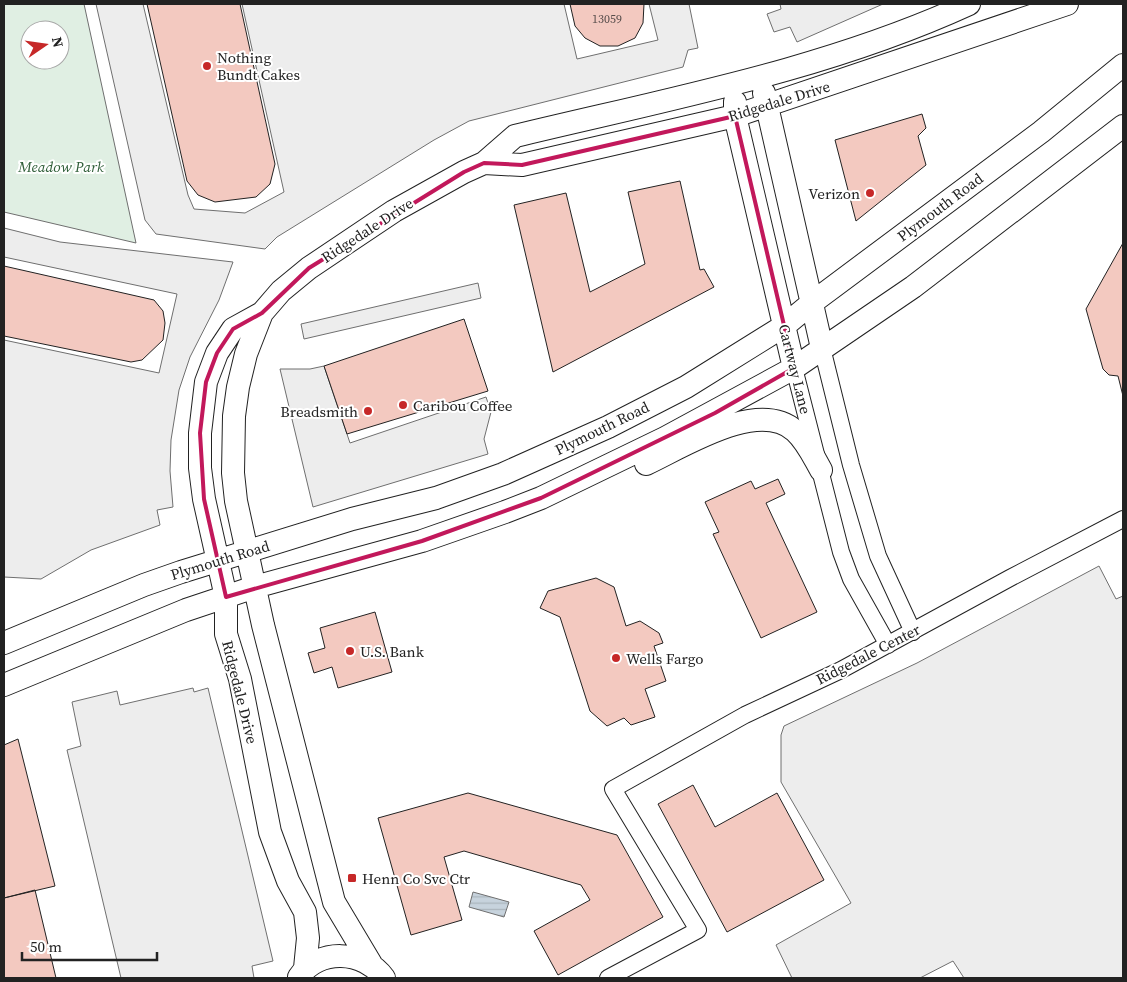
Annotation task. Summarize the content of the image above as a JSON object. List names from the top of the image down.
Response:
{
  "streets": {
    "street": [
      "Ridgedale Drive",
      "Plymouth Road",
      "Cartway Lane",
      "Ridgedale Center"
    ]
  },
  "crossings": [
    ["Ridgedale Drive", "Plymouth Road"],
    ["Ridgedale Drive", "Cartway Lane"],
    ["Plymouth Road", "Cartway Lane"],
    ["Cartway Lane", "Ridgedale Center"]
  ],
  "parks": ["Meadow Park"],
  "places": {
    "other": [
      "Nothing Bundt Cakes",
      "Verizon",
      "Caribou Coffee",
      "Breadsmith",
      "U.S. Bank",
      "Wells Fargo"
    ],
    "transit": ["Henn Co Svc Ctr"]
  },
  "house_numbers": ["13059"],
  "scale_bar": "50 m",
  "north": "right"
}
